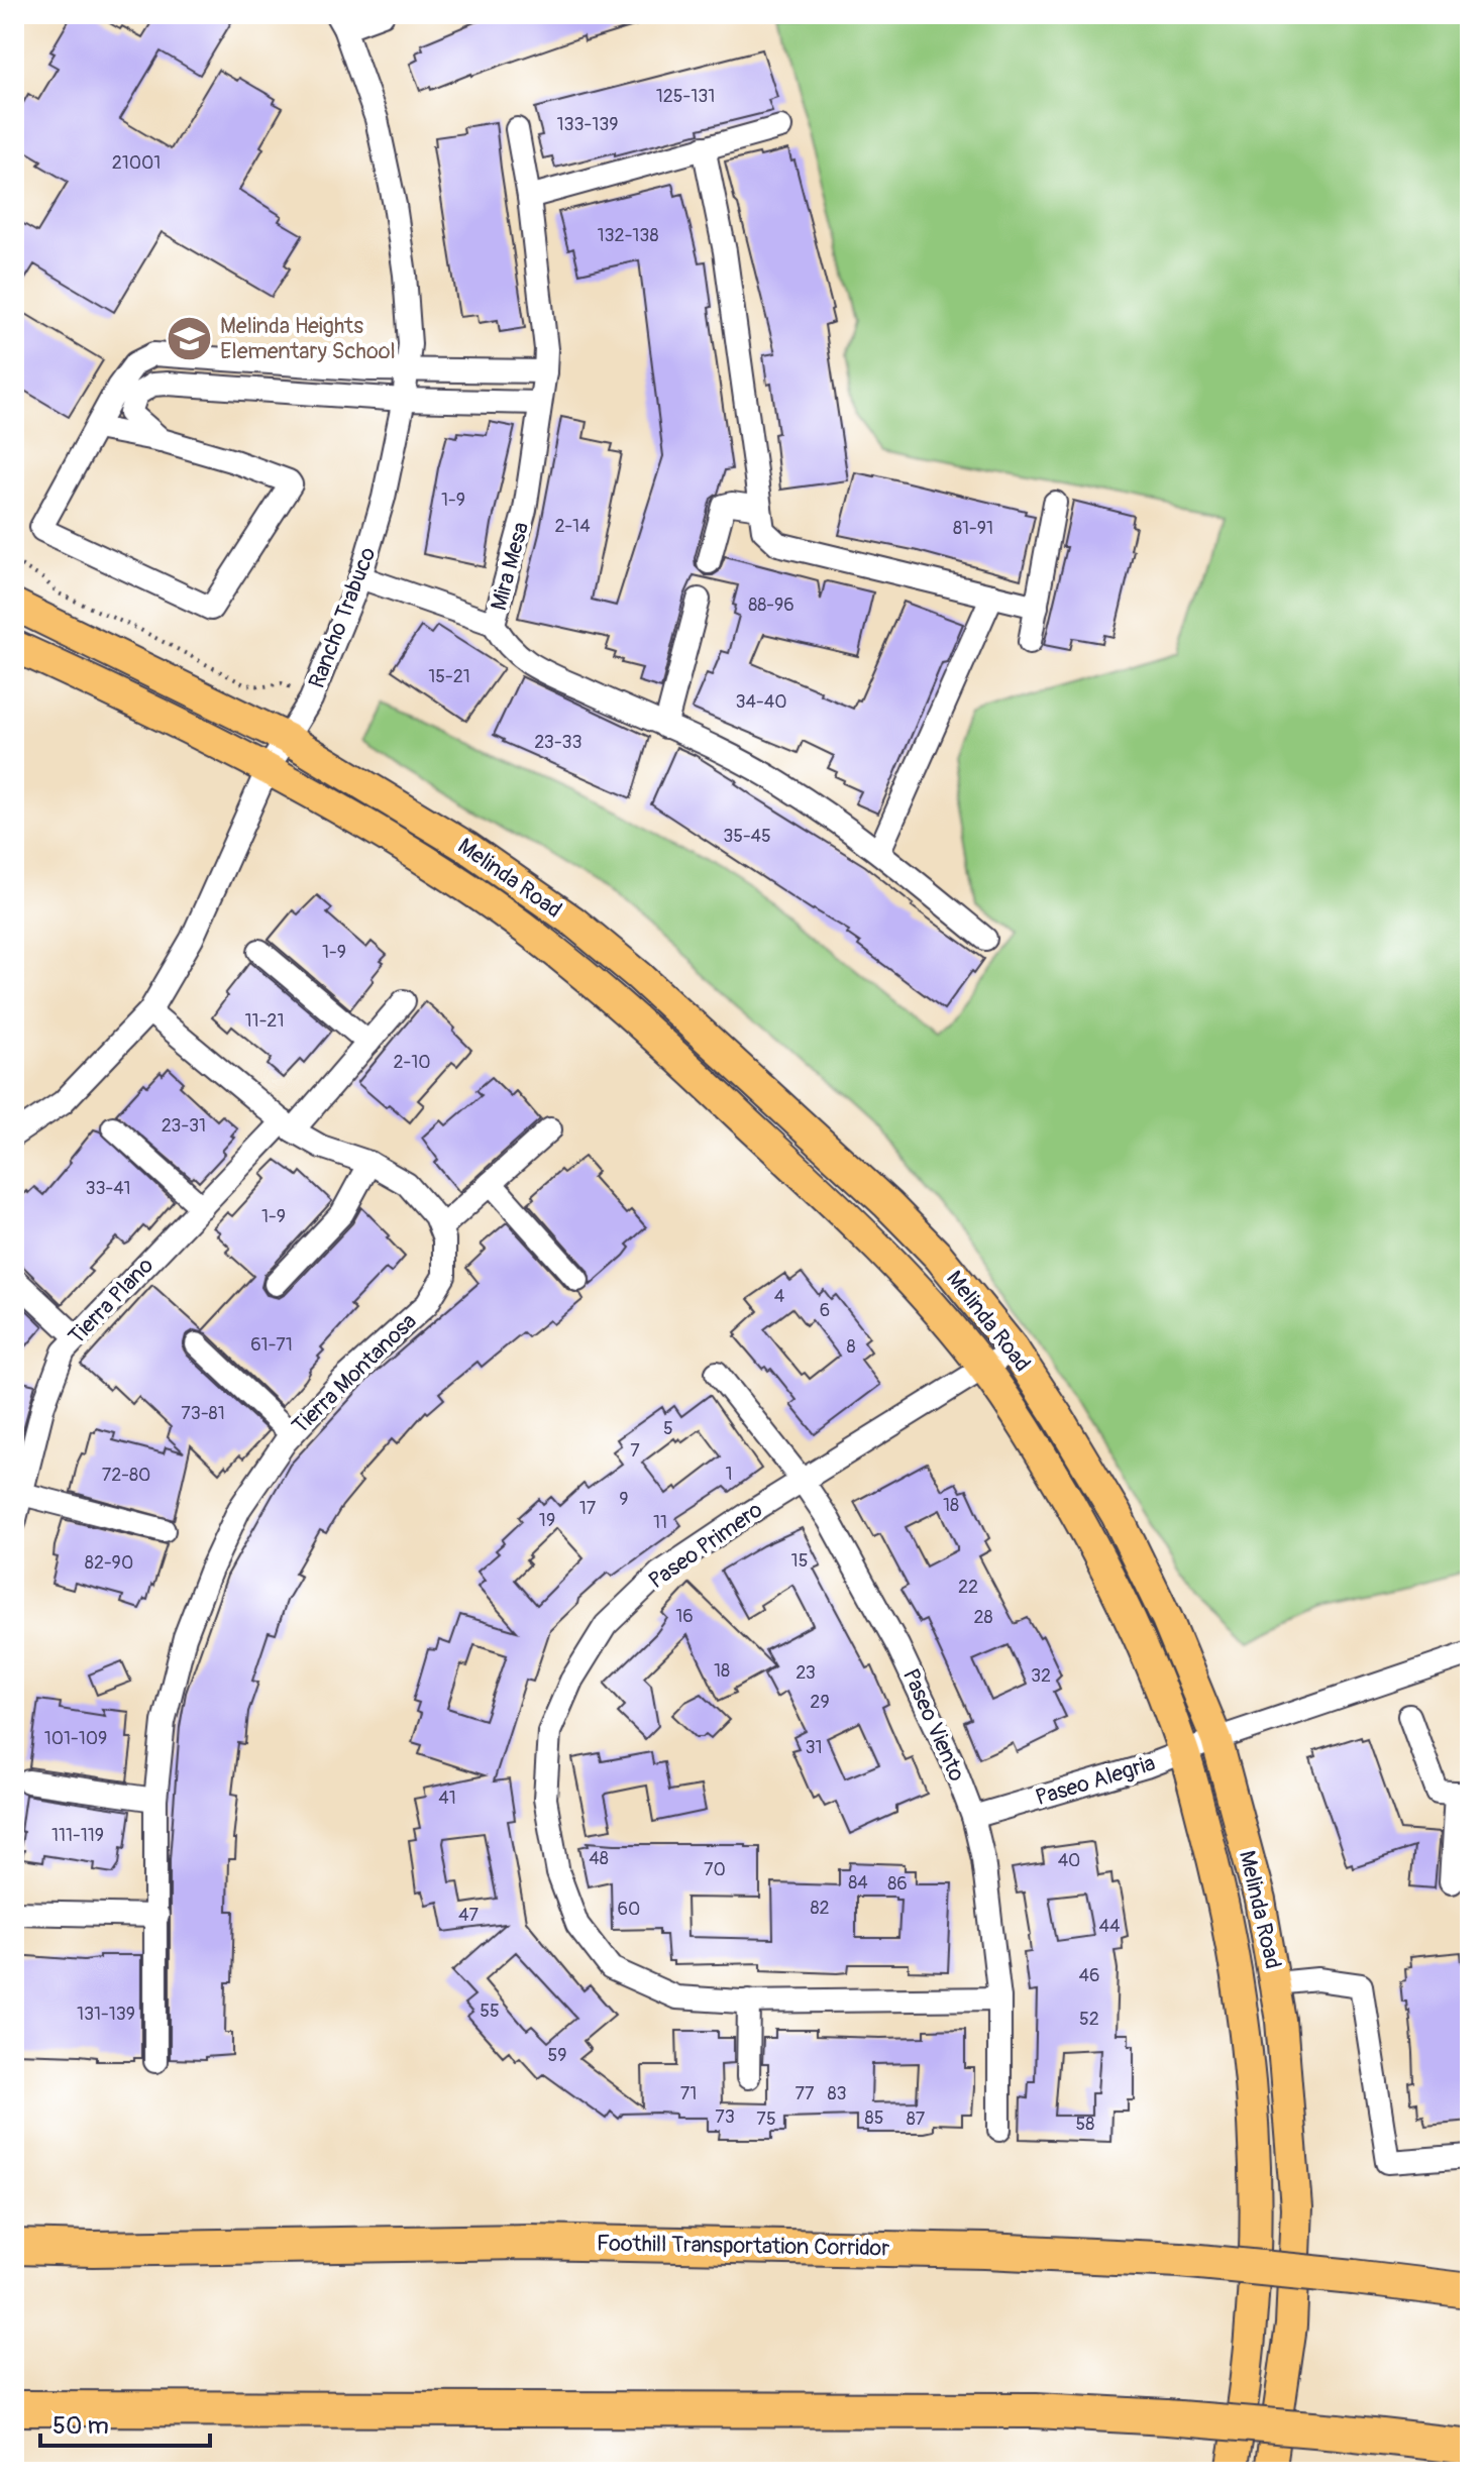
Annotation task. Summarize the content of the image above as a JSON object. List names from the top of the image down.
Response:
{
  "streets": {
    "highway": ["Foothill Transportation Corridor"],
    "main road": ["Melinda Road"],
    "street": [
      "Mira Mesa",
      "Rancho Trabuco",
      "Tierra Plano",
      "Tierra Montanosa",
      "Paseo Primero",
      "Paseo Viento",
      "Paseo Alegria"
    ]
  },
  "crossings": [
    ["Rancho Trabuco", "Melinda Road"],
    ["Rancho Trabuco", "Tierra Montanosa"],
    ["Melinda Road", "Paseo Primero"],
    ["Melinda Road", "Paseo Alegria"],
    ["Tierra Plano", "Tierra Montanosa"],
    ["Paseo Primero", "Paseo Viento"],
    ["Paseo Viento", "Paseo Alegria"]
  ],
  "places": {
    "school or university": ["Melinda Heights Elementary School"]
  },
  "house_numbers": [
    "125-131",
    "133-139",
    "21001",
    "132-138",
    "1-9",
    "2-14",
    "81-91",
    "88-96",
    "15-21",
    "34-40",
    "23-33",
    "35-45",
    "1-9",
    "11-21",
    "2-10",
    "23-31",
    "33-41",
    "1-9",
    "4",
    "6",
    "61-71",
    "8",
    "73-81",
    "5",
    "7",
    "1",
    "72-80",
    "9",
    "18",
    "17",
    "19",
    "11",
    "15",
    "82-90",
    "22",
    "16",
    "28",
    "18",
    "23",
    "32",
    "29",
    "101-109",
    "31",
    "41",
    "111-119",
    "48",
    "40",
    "70",
    "84",
    "86",
    "82",
    "60",
    "47",
    "44",
    "46",
    "55",
    "131-139",
    "52",
    "59",
    "71",
    "77",
    "83",
    "73",
    "85",
    "75",
    "87",
    "58"
  ],
  "scale_bar": "50 m"
}
